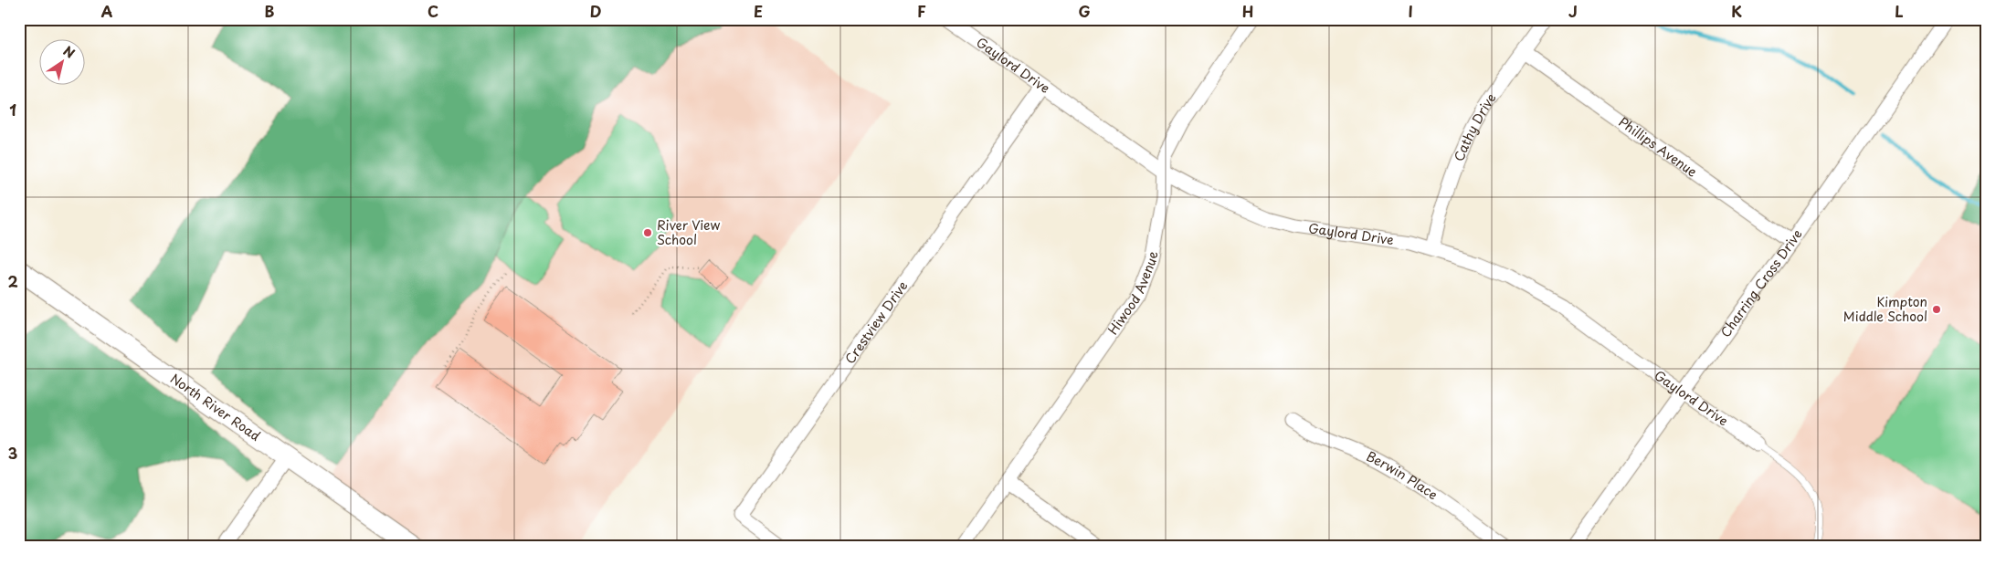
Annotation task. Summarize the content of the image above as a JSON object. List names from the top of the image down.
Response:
{
  "streets": {
    "street": [
      "Gaylord Drive",
      "Cathy Drive",
      "Phillips Avenue",
      "Charring Cross Drive",
      "Hiwood Avenue",
      "Crestview Drive",
      "North River Road",
      "Berwin Place"
    ]
  },
  "crossings": [
    ["Gaylord Drive", "Cathy Drive"],
    ["Gaylord Drive", "Charring Cross Drive"],
    ["Gaylord Drive", "Hiwood Avenue"],
    ["Gaylord Drive", "Crestview Drive"],
    ["Cathy Drive", "Phillips Avenue"],
    ["Phillips Avenue", "Charring Cross Drive"]
  ],
  "places": ["River View School", "Kimpton Middle School"],
  "north": "top right",
  "grid": {
    "columns": [
      "A",
      "B",
      "C",
      "D",
      "E",
      "F",
      "G",
      "H",
      "I",
      "J",
      "K",
      "L"
    ],
    "rows": ["1", "2", "3"]
  }
}
